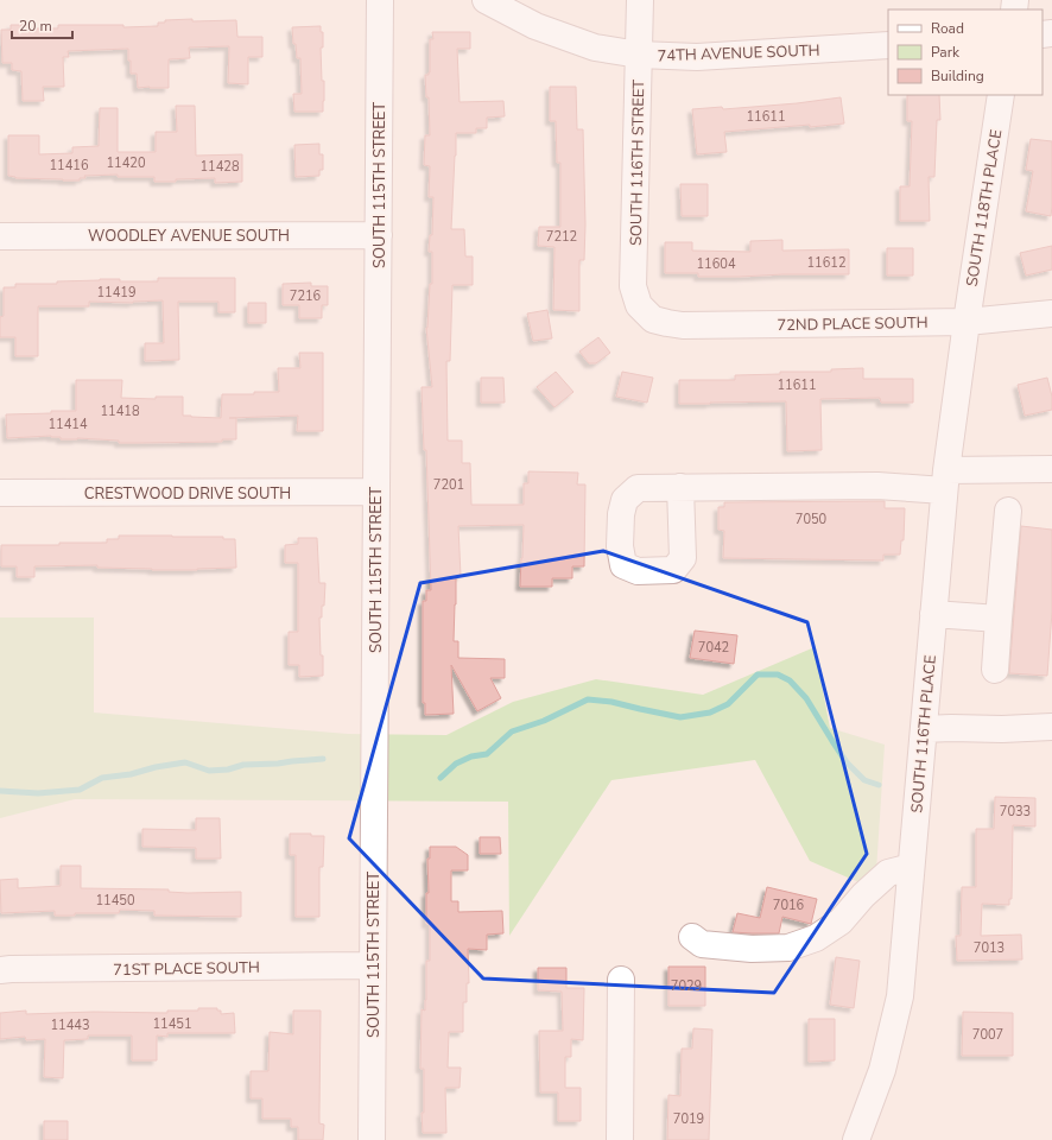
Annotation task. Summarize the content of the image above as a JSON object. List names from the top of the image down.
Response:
{
  "streets": {
    "street": [
      "74TH AVENUE SOUTH",
      "SOUTH 116TH STREET",
      "SOUTH 115TH STREET",
      "SOUTH 118TH PLACE",
      "WOODLEY AVENUE SOUTH",
      "72ND PLACE SOUTH",
      "CRESTWOOD DRIVE SOUTH",
      "SOUTH 116TH PLACE",
      "71ST PLACE SOUTH"
    ]
  },
  "crossings": [
    ["74TH AVENUE SOUTH", "SOUTH 116TH STREET"],
    ["SOUTH 116TH STREET", "72ND PLACE SOUTH"],
    ["SOUTH 115TH STREET", "WOODLEY AVENUE SOUTH"],
    ["SOUTH 115TH STREET", "CRESTWOOD DRIVE SOUTH"],
    ["SOUTH 115TH STREET", "71ST PLACE SOUTH"],
    ["SOUTH 118TH PLACE", "72ND PLACE SOUTH"],
    ["SOUTH 118TH PLACE", "SOUTH 116TH PLACE"],
    ["72ND PLACE SOUTH", "SOUTH 116TH PLACE"]
  ],
  "house_numbers": [
    "11611",
    "11420",
    "11416",
    "11428",
    "7212",
    "11612",
    "11604",
    "11419",
    "7216",
    "11611",
    "11418",
    "11414",
    "7201",
    "7050",
    "7042",
    "7033",
    "11450",
    "7016",
    "7013",
    "7029",
    "11451",
    "11443",
    "7007",
    "7019"
  ],
  "legend": ["Road", "Park", "Building"],
  "scale_bar": "20 m"
}
